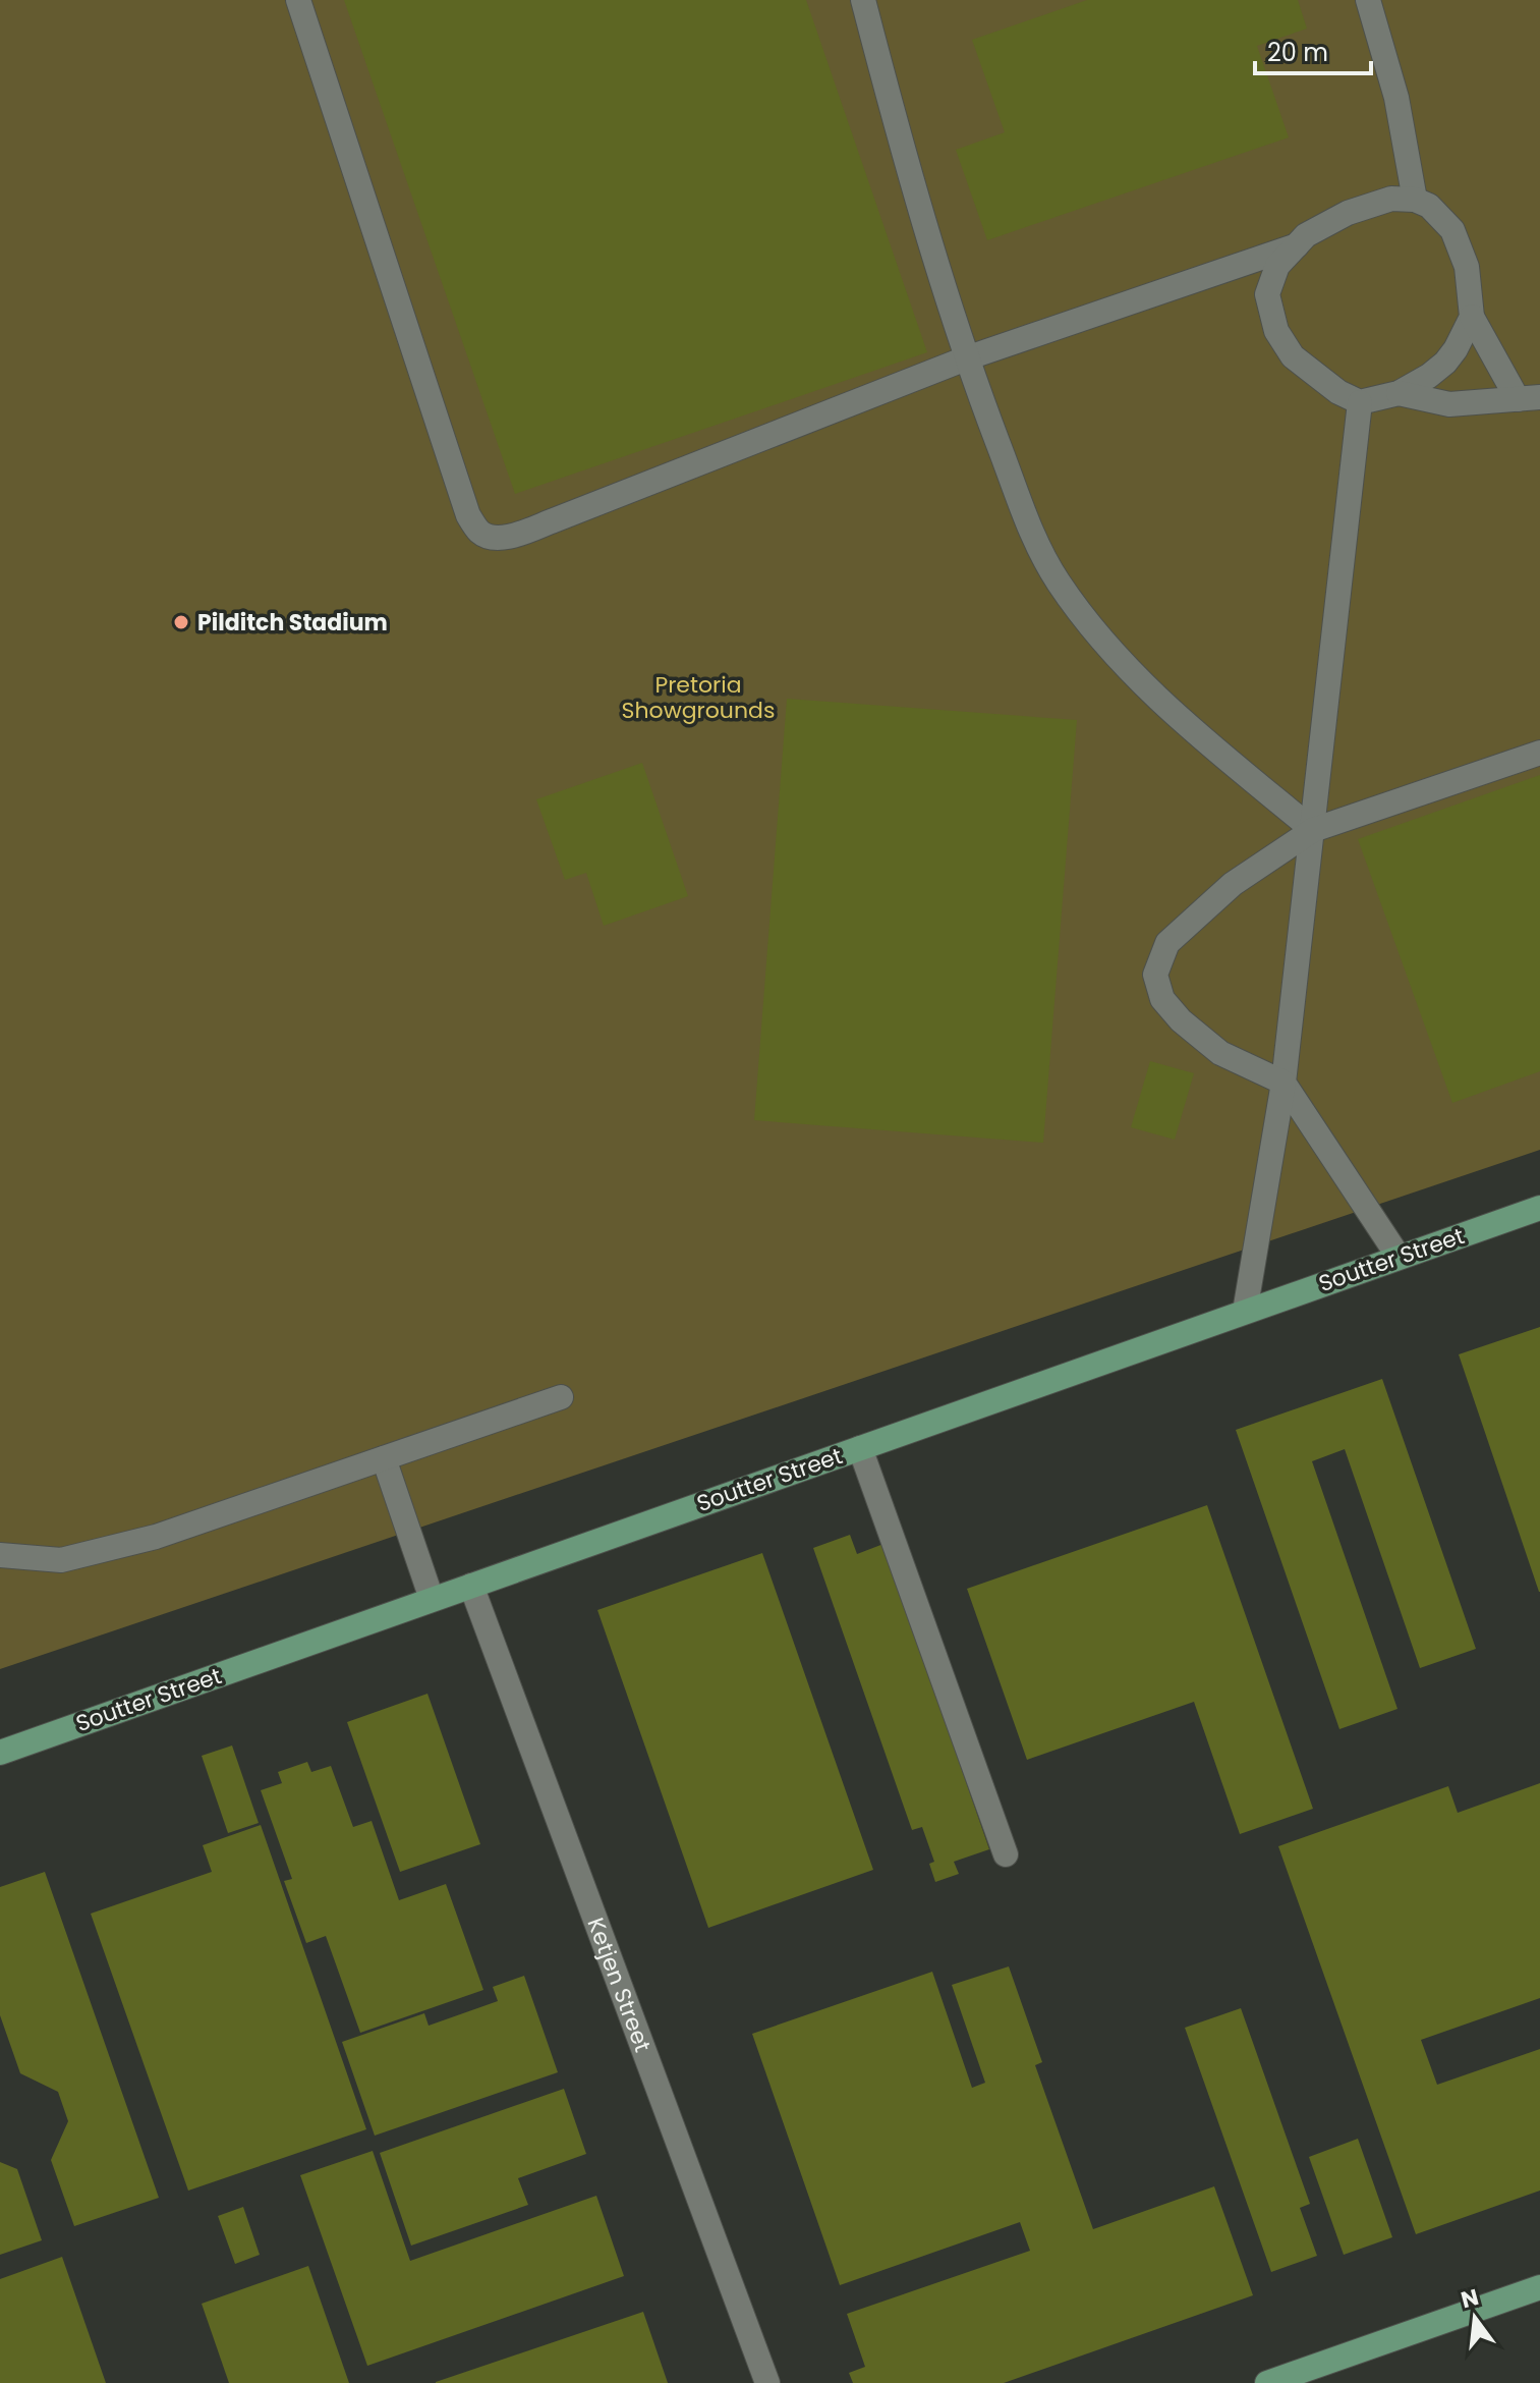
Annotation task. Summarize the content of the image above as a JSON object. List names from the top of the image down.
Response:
{
  "streets": {
    "main road": ["Soutter Street"],
    "street": ["Ketjen Street"]
  },
  "crossings": [
    ["Soutter Street", "Ketjen Street"]
  ],
  "parks": ["Pretoria Showgrounds"],
  "places": ["Pilditch Stadium"],
  "scale_bar": "20 m",
  "north": "top"
}
